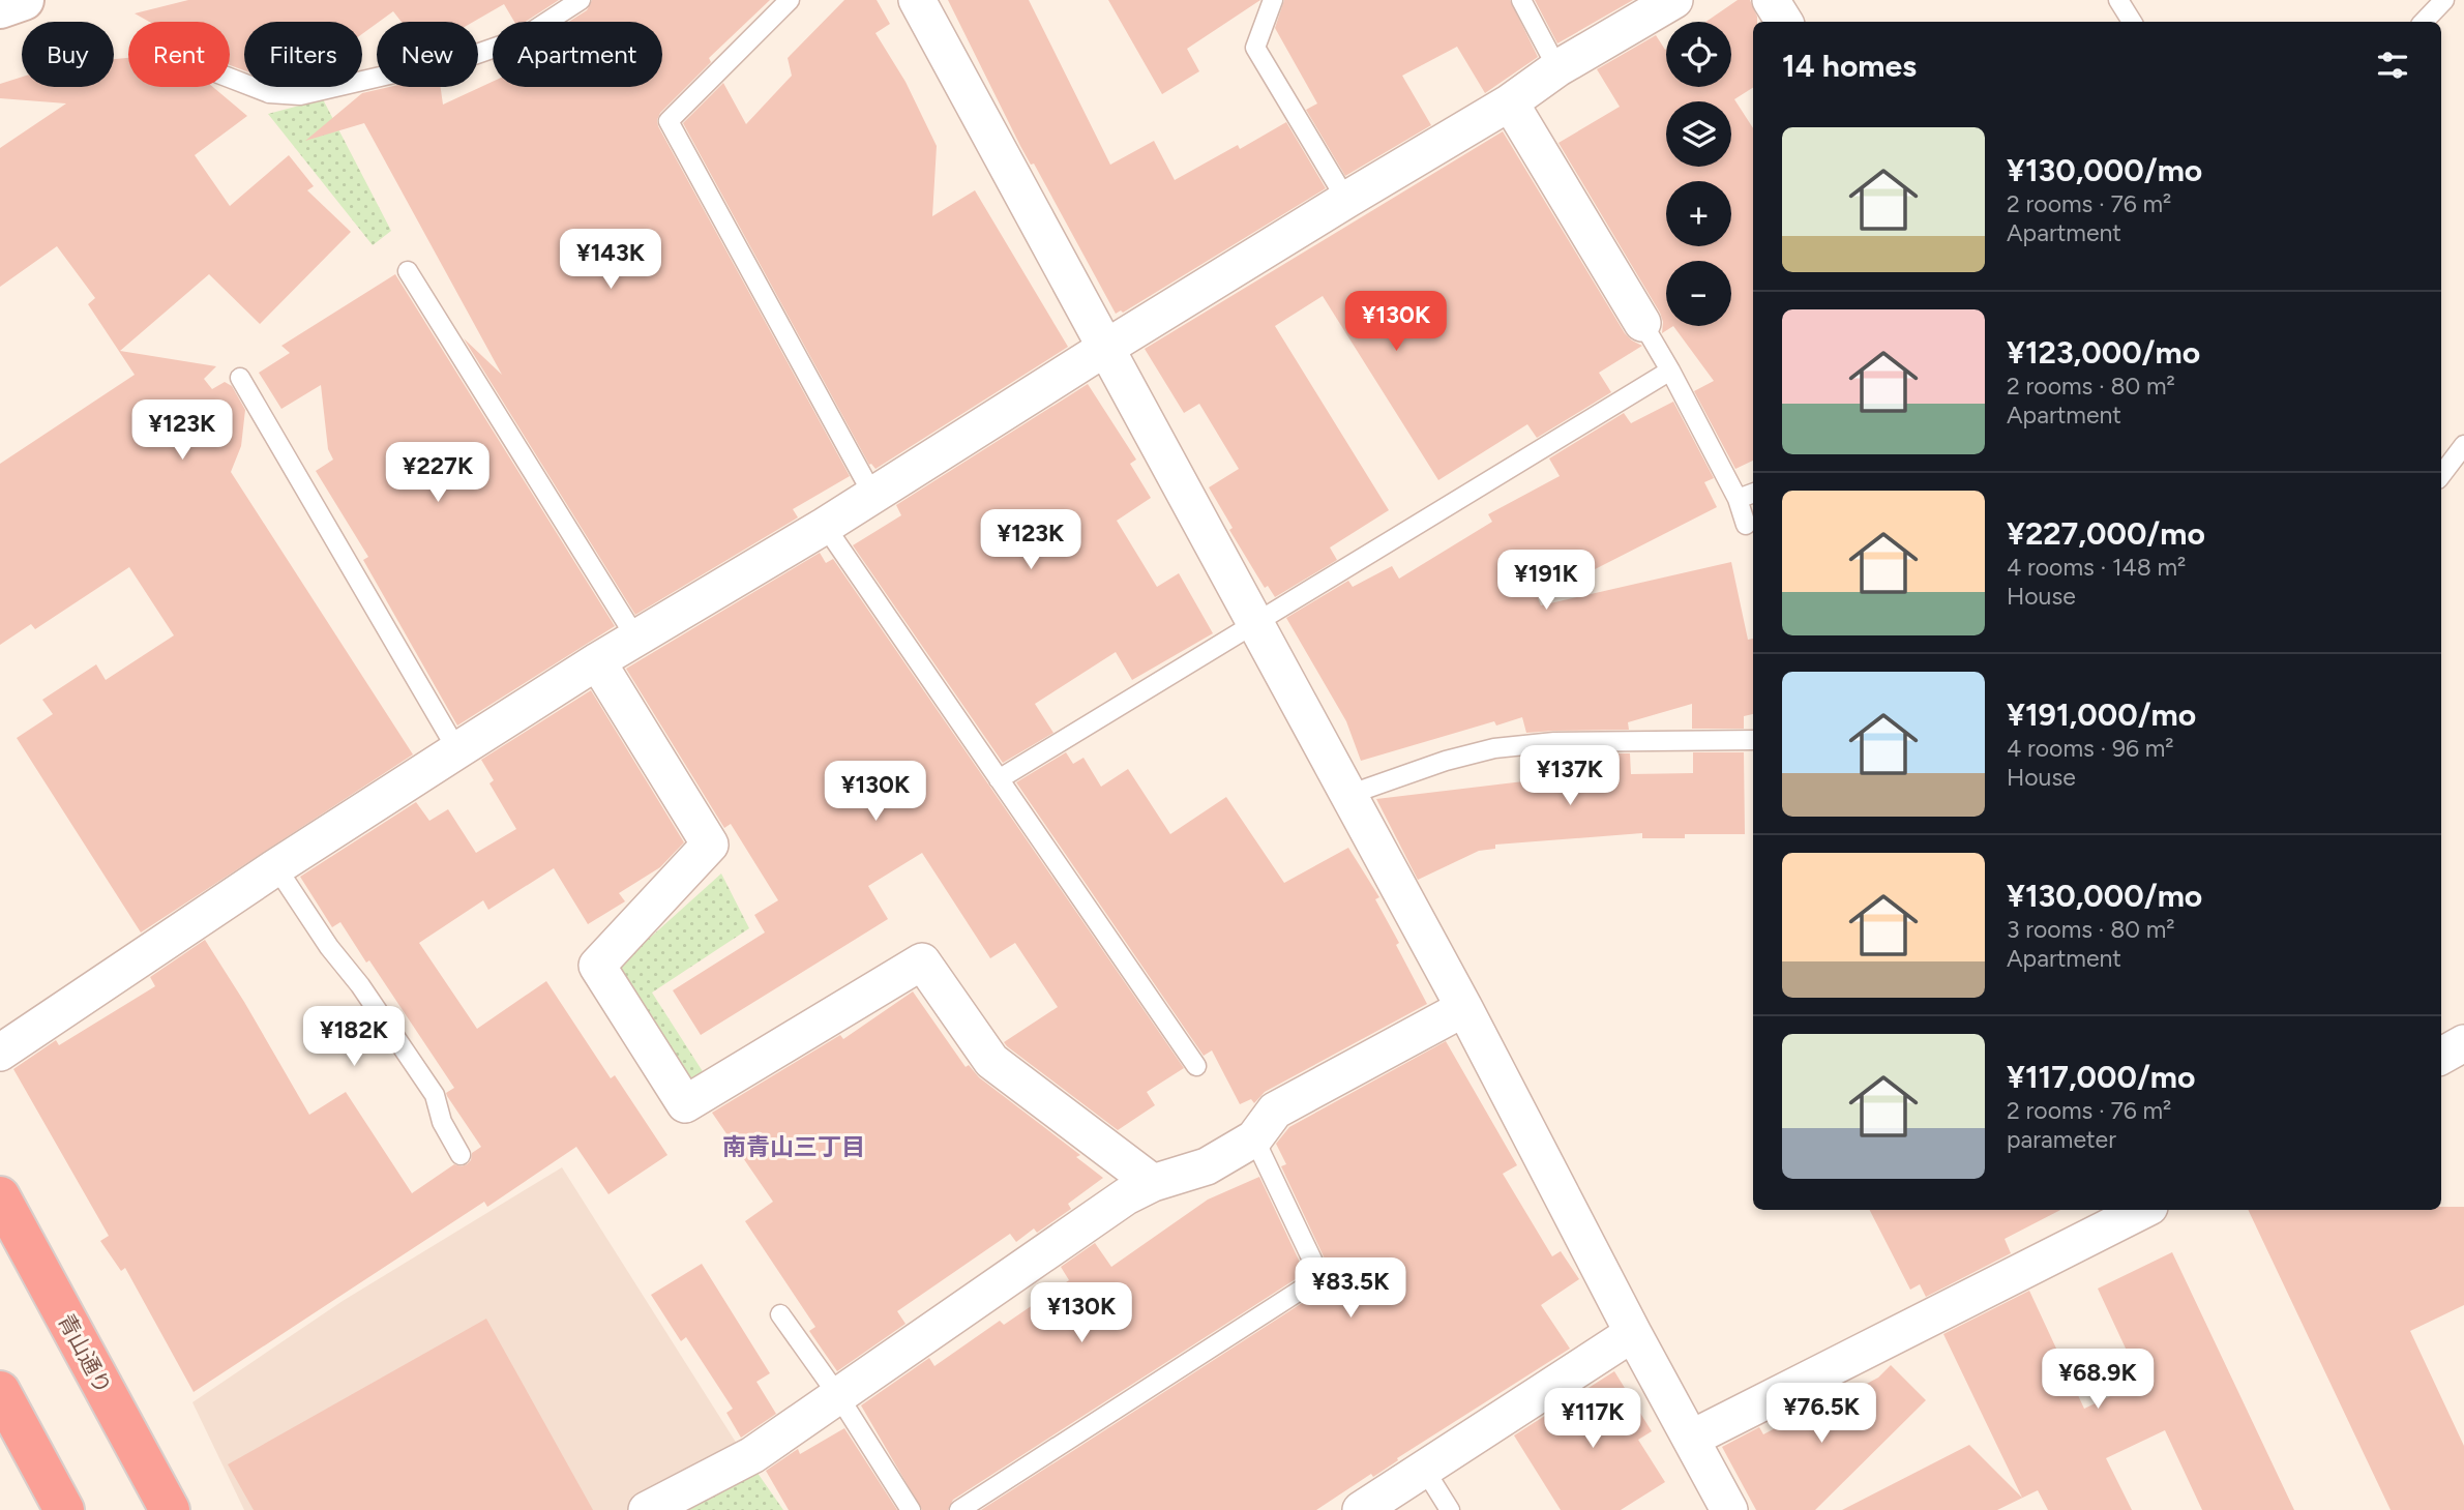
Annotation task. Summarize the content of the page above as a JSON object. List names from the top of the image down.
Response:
{
  "streets": {
    "highway": ["青山通り"]
  },
  "districts": ["南青山三丁目"],
  "page": {
    "map_buttons": ["+", "−"],
    "chip": [
      "Buy",
      "Rent",
      "Filters",
      "New",
      "Apartment"
    ],
    "heading": "14 homes",
    "list": [
      {
        "name": "¥130,000/mo",
        "note": "2 rooms · 76 m² · Apartment"
      },
      {
        "name": "¥123,000/mo",
        "note": "2 rooms · 80 m² · Apartment"
      },
      {
        "name": "¥227,000/mo",
        "note": "4 rooms · 148 m² · House"
      },
      {
        "name": "¥191,000/mo",
        "note": "4 rooms · 96 m² · House"
      },
      {
        "name": "¥130,000/mo",
        "note": "3 rooms · 80 m² · Apartment"
      },
      {
        "name": "¥117,000/mo",
        "note": "2 rooms · 76 m² · parameter"
      }
    ],
    "price": [
      "¥143K",
      "¥130K",
      "¥123K",
      "¥227K",
      "¥123K",
      "¥191K",
      "¥137K",
      "¥130K",
      "¥182K",
      "¥83.5K",
      "¥130K",
      "¥68.9K",
      "¥76.5K",
      "¥117K"
    ]
  }
}
